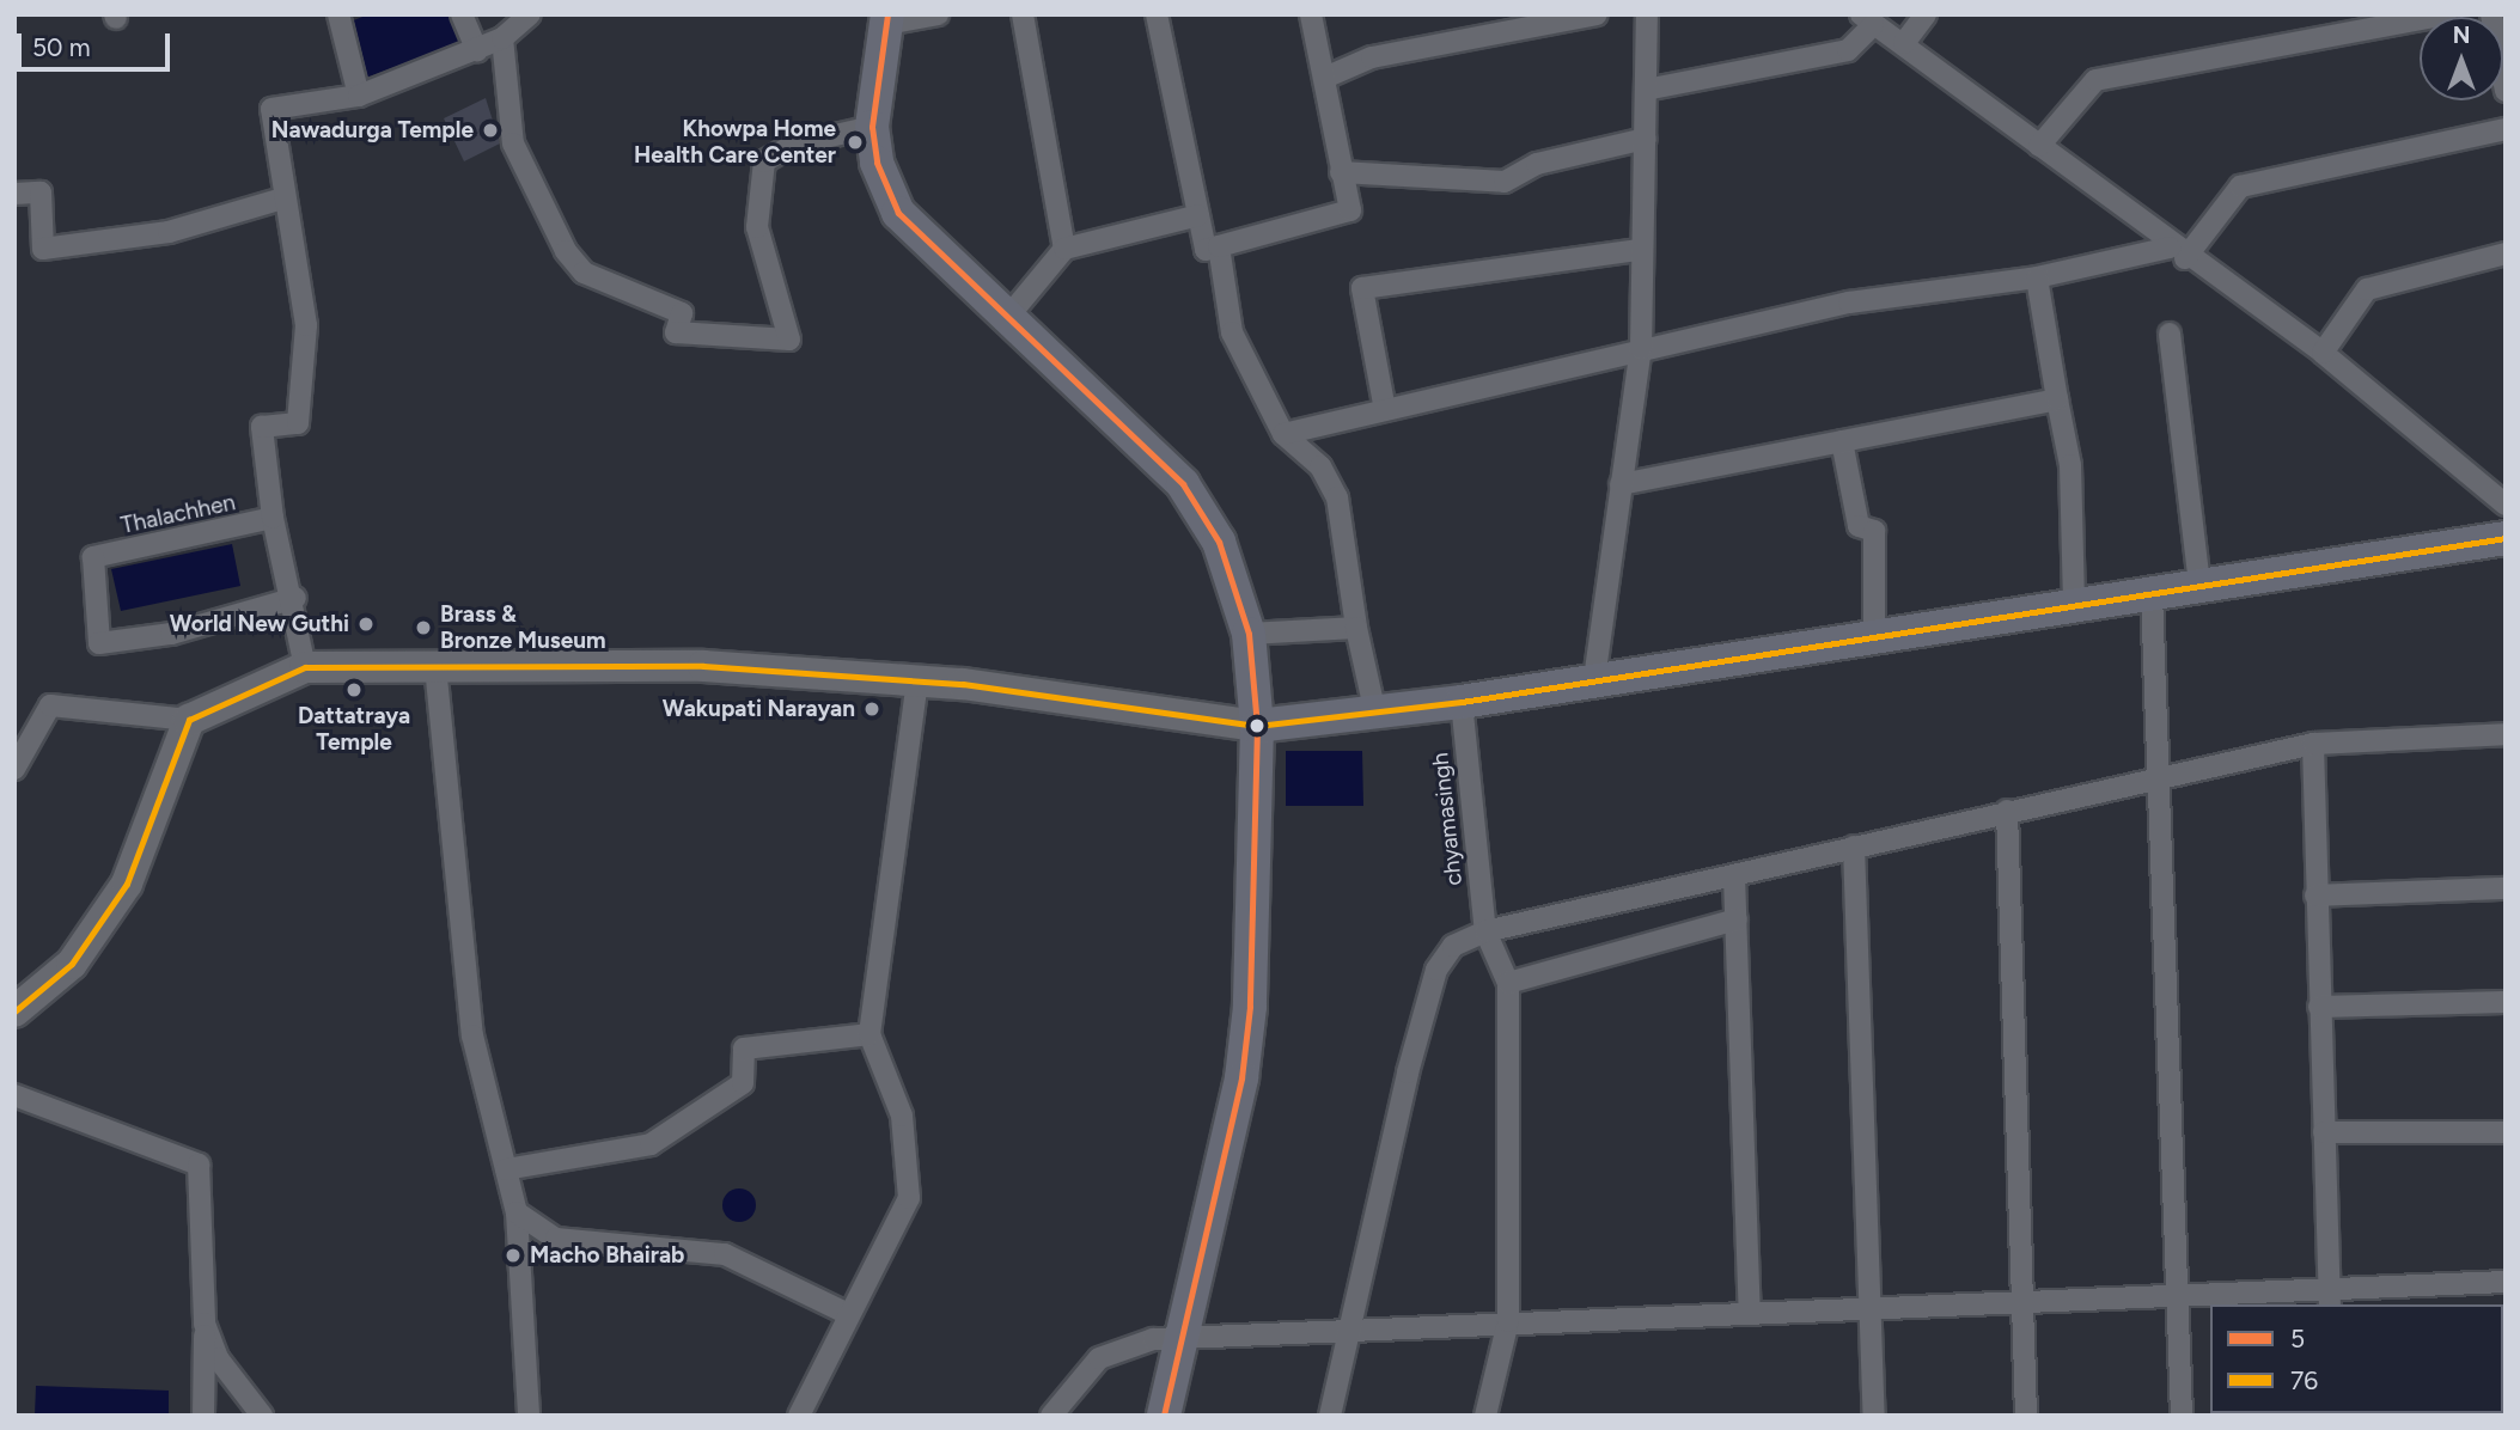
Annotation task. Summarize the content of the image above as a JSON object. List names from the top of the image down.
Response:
{
  "streets": {
    "street": ["Thalachhen", "chyamasingh"]
  },
  "places": [
    "Nawadurga Temple",
    "Khowpa Home Health Care Center",
    "World New Guthi",
    "Brass & Bronze Museum",
    "Dattatraya Temple",
    "Wakupati Narayan",
    "Macho Bhairab"
  ],
  "lines": ["transit line 5", "transit line 76"],
  "legend": ["5", "76"],
  "scale_bar": "50 m",
  "north": "top"
}
